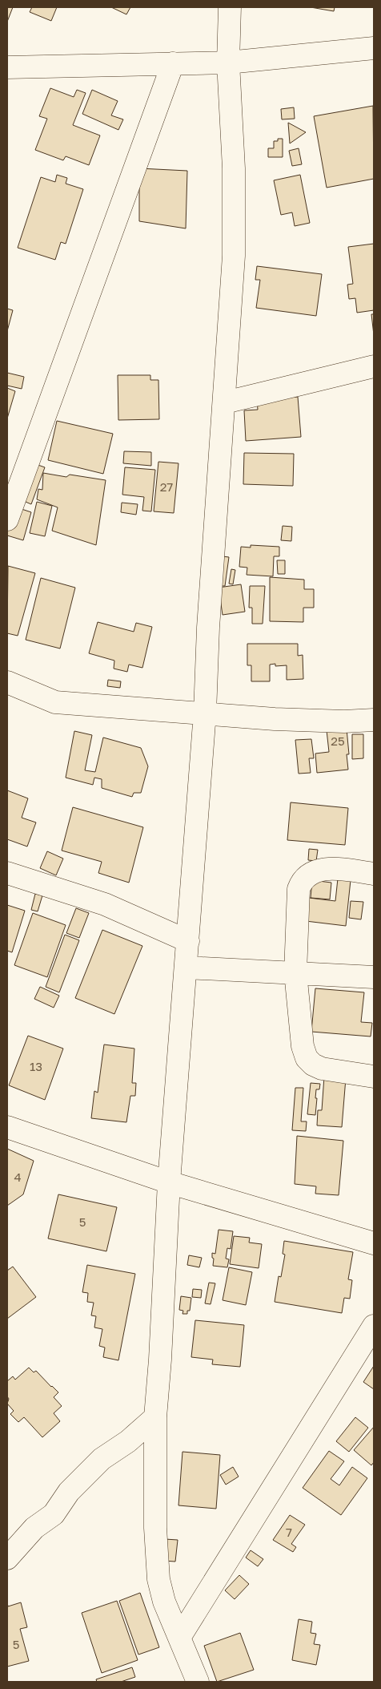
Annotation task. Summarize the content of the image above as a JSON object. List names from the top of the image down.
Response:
{
  "house_numbers": [
    "27",
    "25",
    "13",
    "4",
    "5",
    "7",
    "5"
  ]
}
